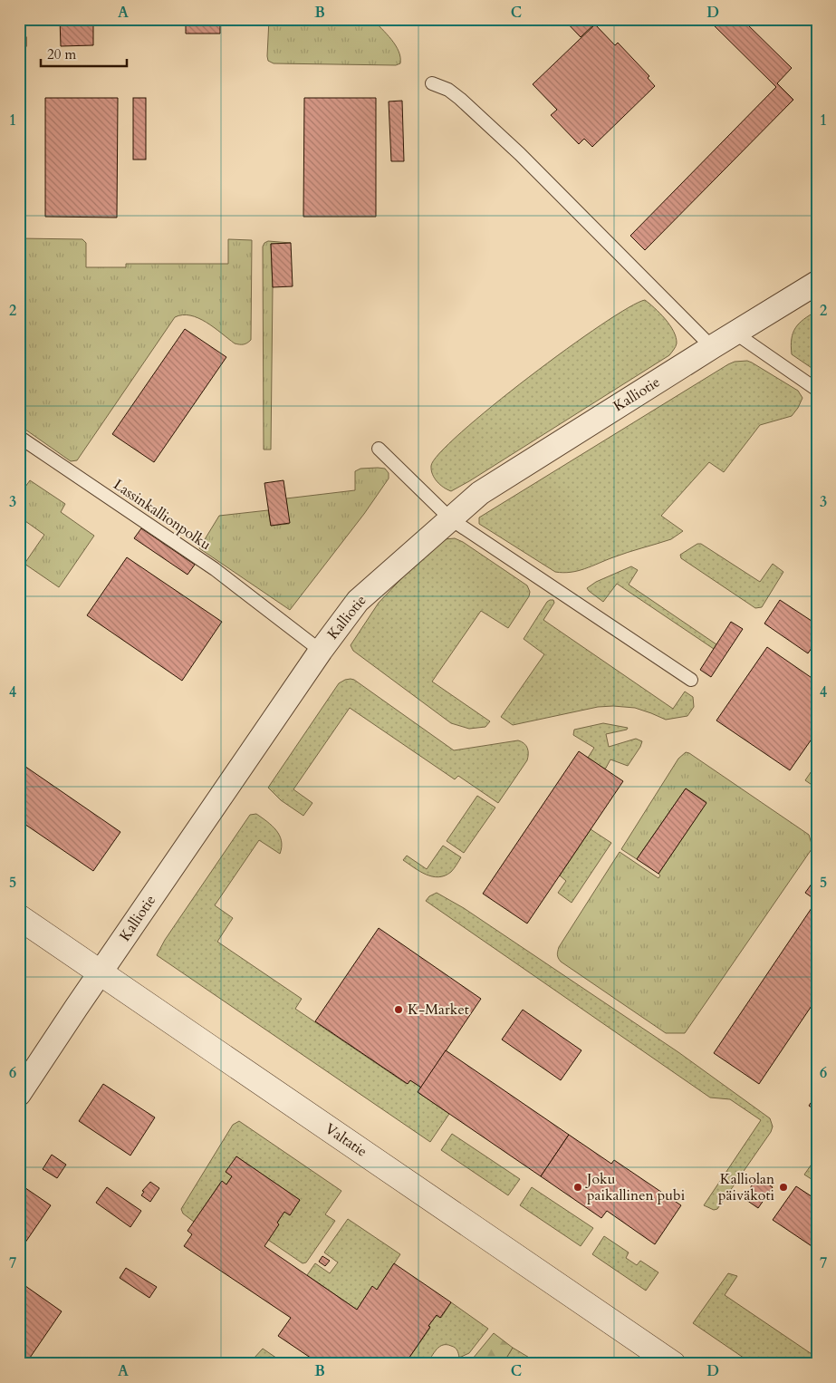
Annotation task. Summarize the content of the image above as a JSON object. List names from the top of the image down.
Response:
{
  "streets": {
    "street": ["Kalliotie", "Valtatie"],
    "lane": ["Lassinkallionpolku"]
  },
  "crossings": [
    ["Kalliotie", "Lassinkallionpolku"],
    ["Kalliotie", "Valtatie"]
  ],
  "places": ["K-Market", "Joku paikallinen pubi", "Kalliolan päiväkoti"],
  "scale_bar": "20 m",
  "grid": {
    "columns": [
      "A",
      "B",
      "C",
      "D"
    ],
    "rows": [
      "1",
      "2",
      "3",
      "4",
      "5",
      "6",
      "7"
    ]
  }
}
